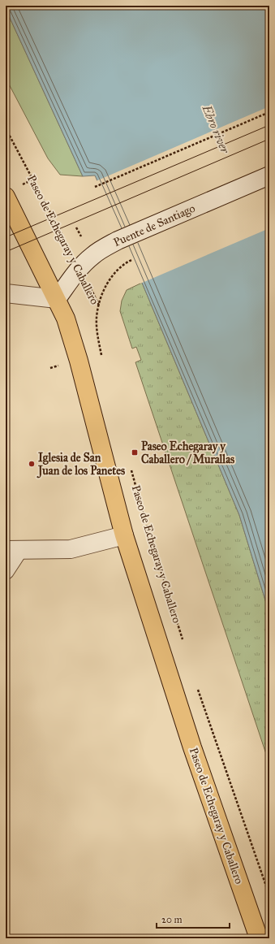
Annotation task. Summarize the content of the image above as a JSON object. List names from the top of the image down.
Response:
{
  "streets": {
    "main road": ["Puente de Santiago", "Paseo de Echegaray y Caballero"]
  },
  "crossings": [
    ["Puente de Santiago", "Paseo de Echegaray y Caballero"]
  ],
  "water": ["Ebro river"],
  "places": {
    "transit": ["Paseo Echegaray y Caballero / Murallas"],
    "other": ["Iglesia de San Juan de los Panetes"]
  },
  "scale_bar": "20 m"
}
